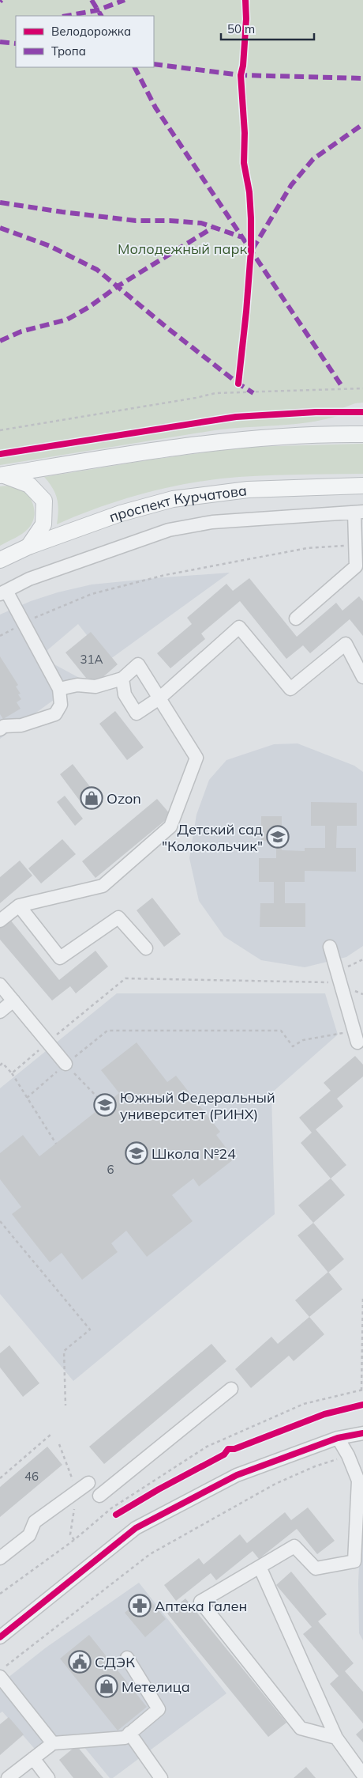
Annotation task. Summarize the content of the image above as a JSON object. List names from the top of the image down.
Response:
{
  "streets": {
    "main road": ["проспект Курчатова"]
  },
  "parks": ["Молодежный парк"],
  "places": {
    "shop": ["Ozon", "Метелица"],
    "school or university": ["Детский сад \"Колокольчик\"", "Южный Федеральный университет (РИНХ)", "Школа №24"],
    "pharmacy": ["Аптека Гален"],
    "public building": ["СДЭК"]
  },
  "house_numbers": ["31А", "6", "46"],
  "legend": ["Велодорожка", "Тропа"],
  "scale_bar": "50 m"
}
